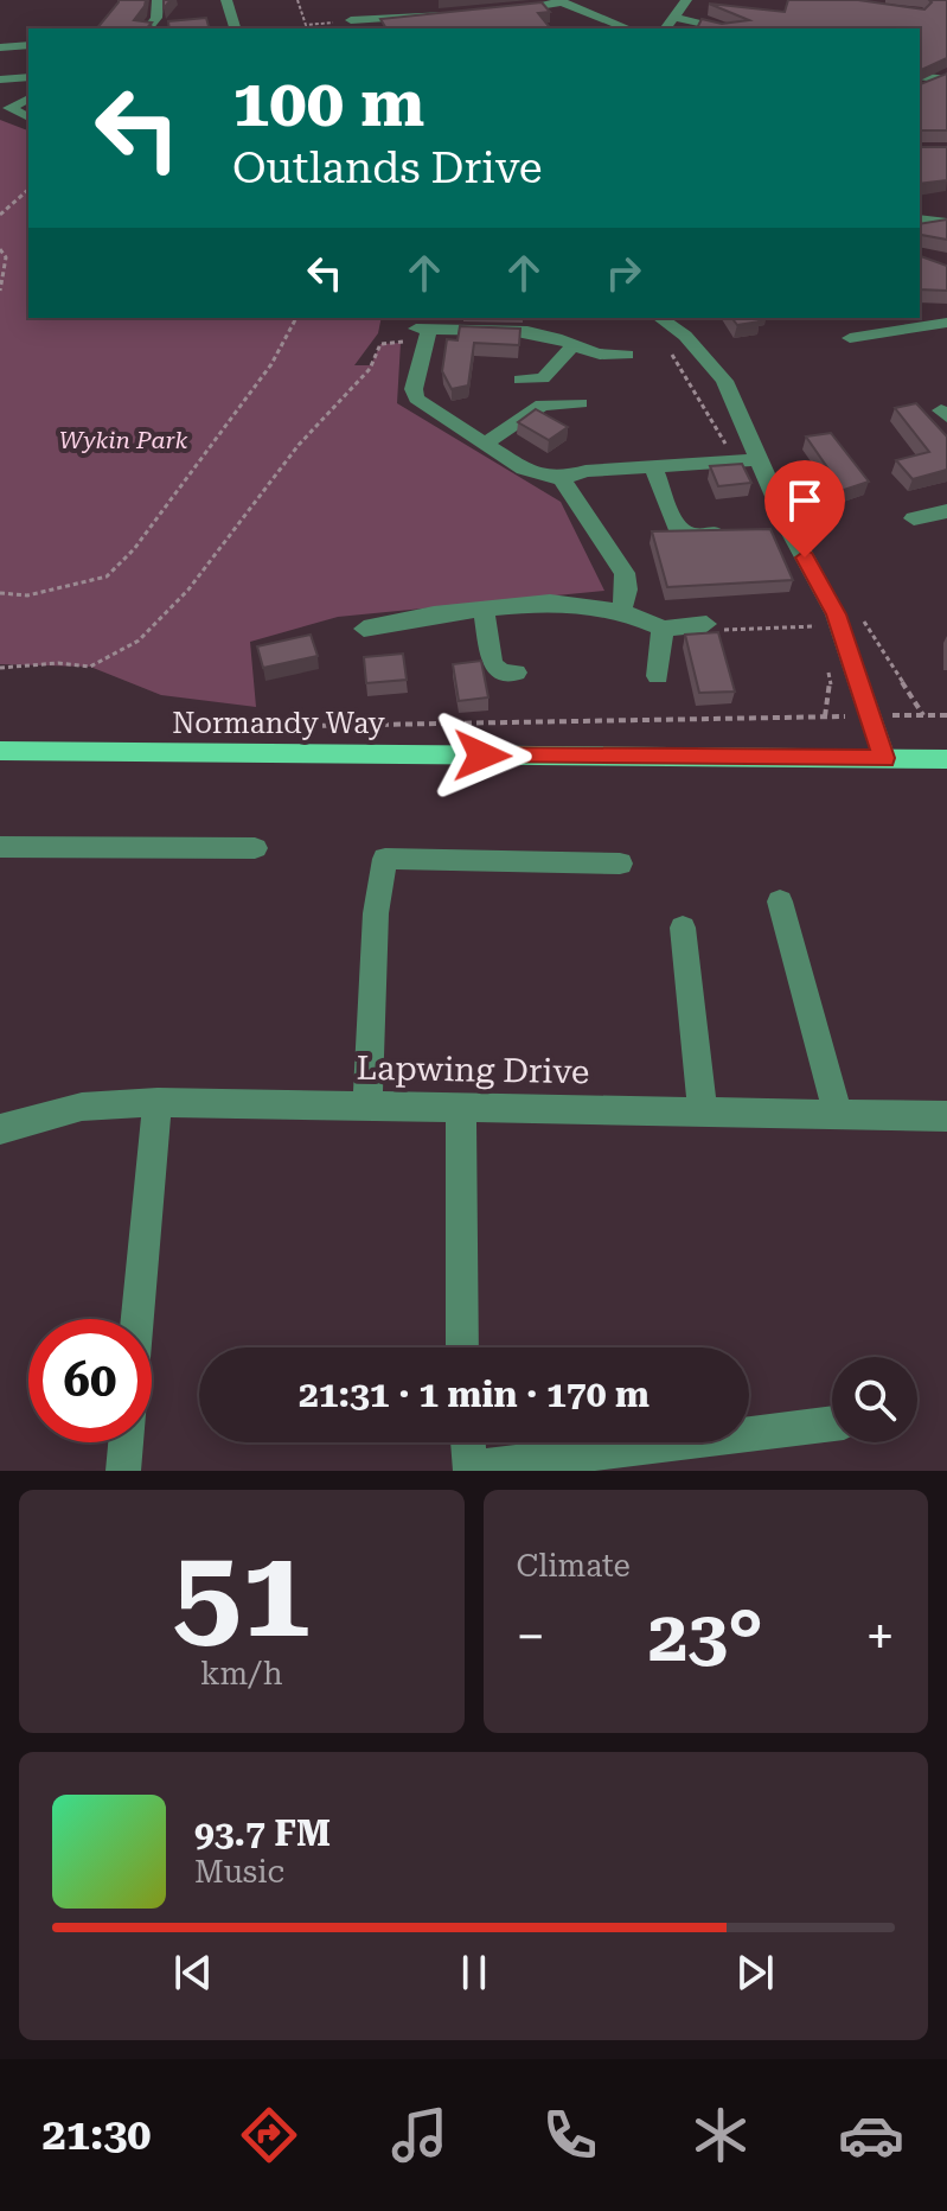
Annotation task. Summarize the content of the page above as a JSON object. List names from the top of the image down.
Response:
{
  "streets": {
    "main road": ["Normandy Way"],
    "street": ["Lapwing Drive"]
  },
  "parks": ["Wykin Park"],
  "page": {
    "turn": ["100 m", "Outlands Drive"],
    "limit": "60",
    "trip": "21:31 · 1 min · 170 m",
    "tile": [
      ["51", "km/h"],
      "Climate"
    ],
    "heat": ["−", "23°", "+"],
    "song": ["93.7 FM", "Music"],
    "tabs": "21:30"
  }
}
